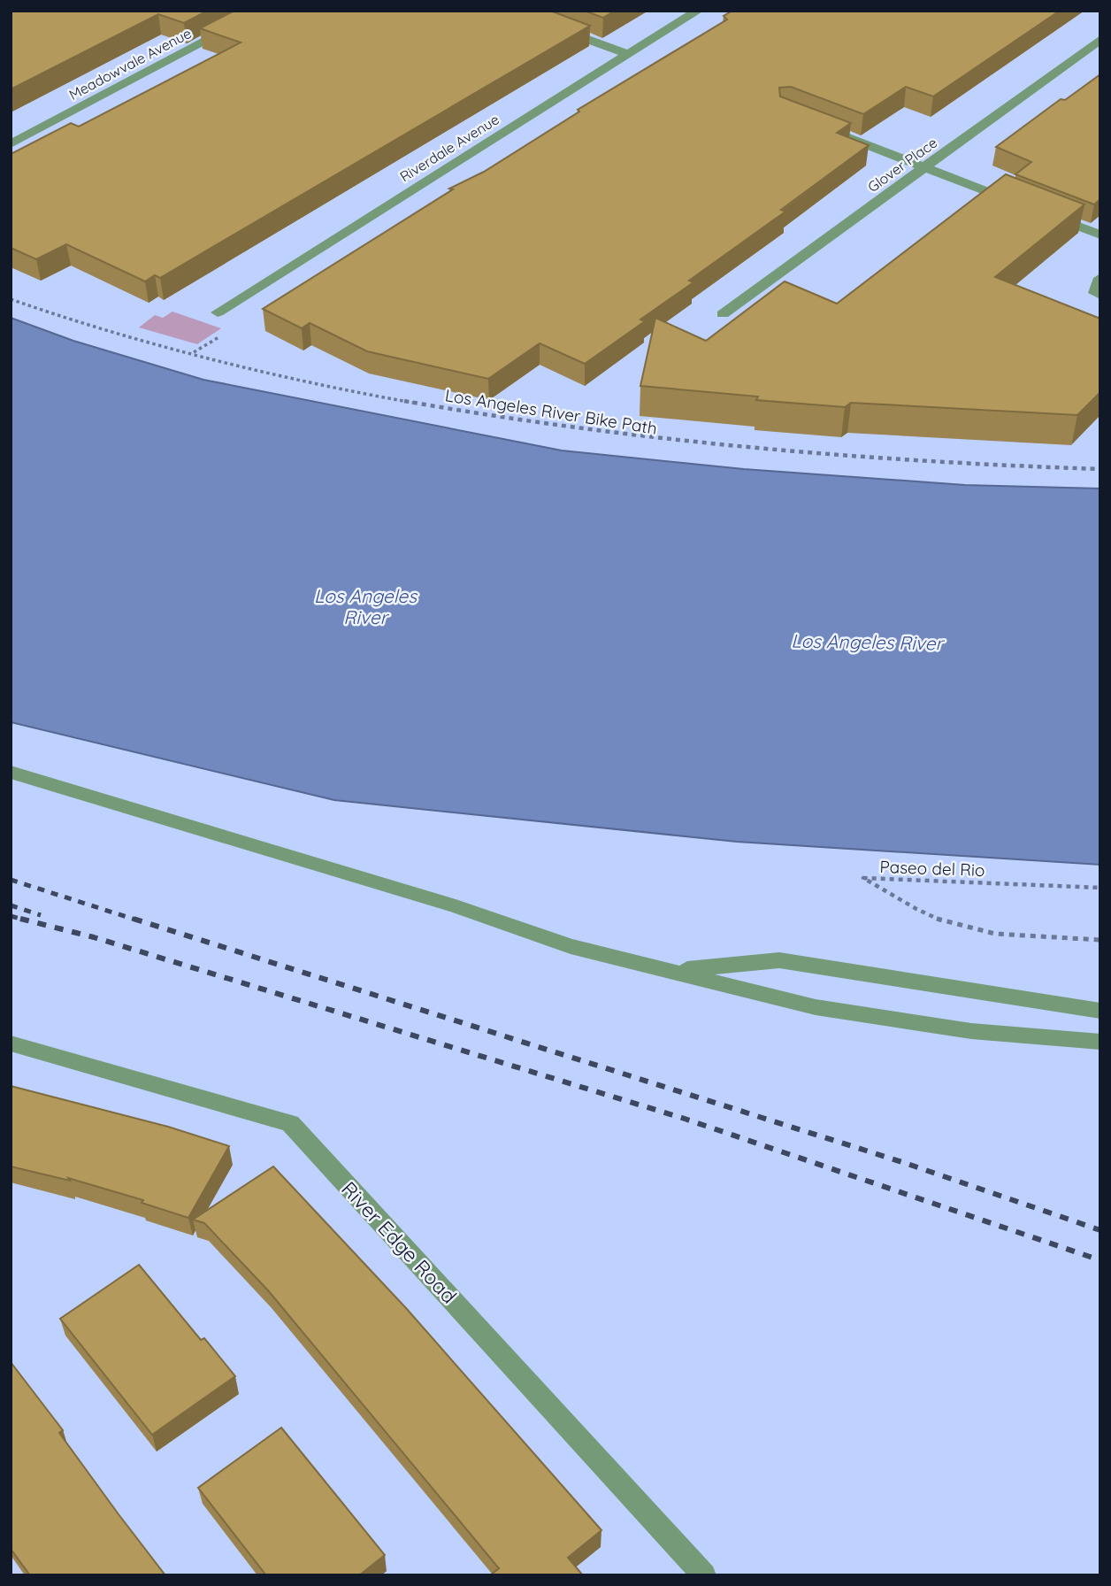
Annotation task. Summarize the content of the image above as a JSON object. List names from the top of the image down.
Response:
{
  "streets": {
    "street": [
      "Meadowvale Avenue",
      "Riverdale Avenue",
      "Glover Place",
      "River Edge Road"
    ],
    "path": ["Los Angeles River Bike Path", "Paseo del Rio"]
  },
  "water": ["Los Angeles River"]
}
